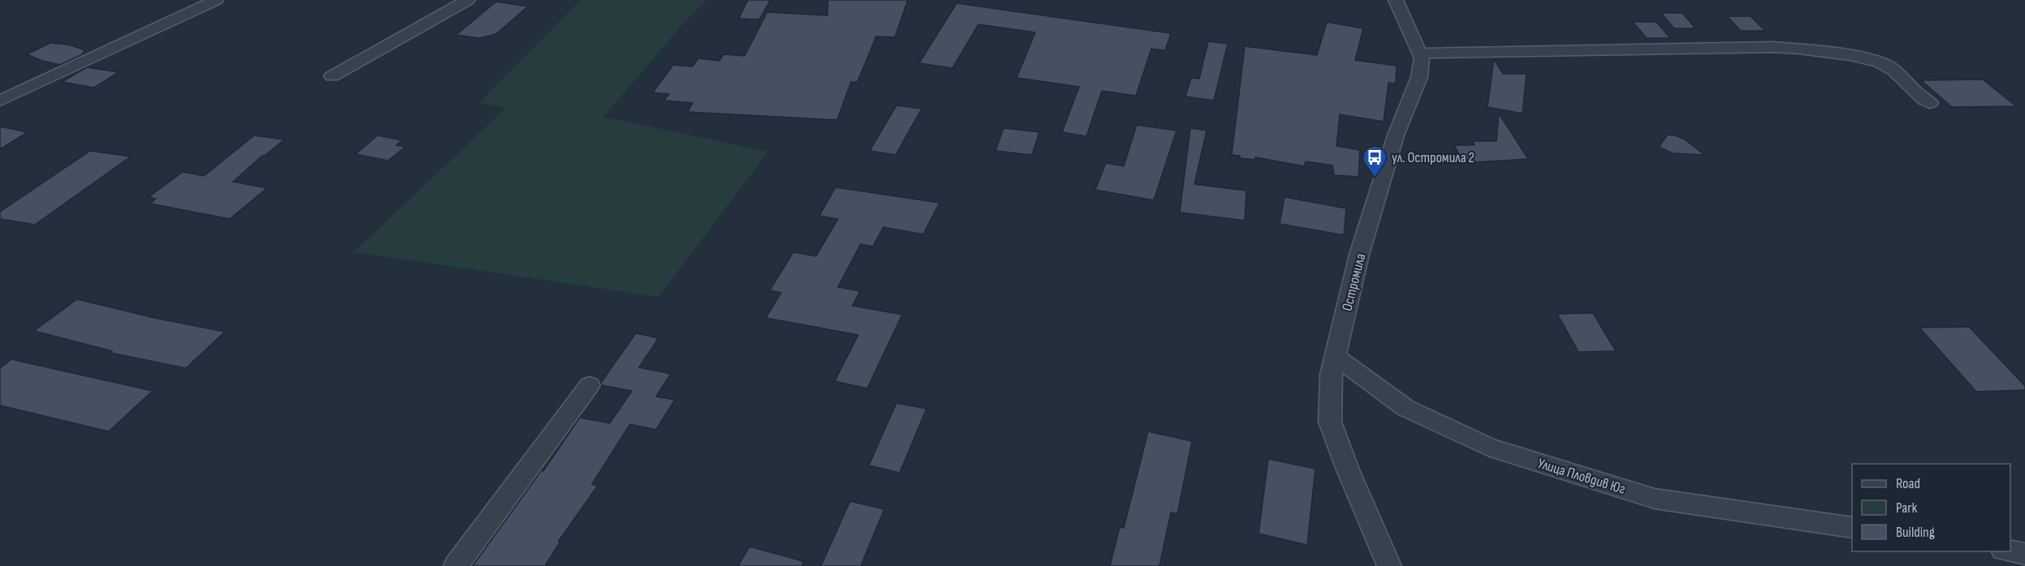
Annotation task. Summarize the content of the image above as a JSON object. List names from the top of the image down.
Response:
{
  "streets": {
    "street": ["Остромила", "Улица Пловдив Юг"]
  },
  "crossings": [
    ["Остромила", "Улица Пловдив Юг"]
  ],
  "places": {
    "bus stop": ["ул. Остромила 2"]
  },
  "legend": ["Road", "Park", "Building"]
}
